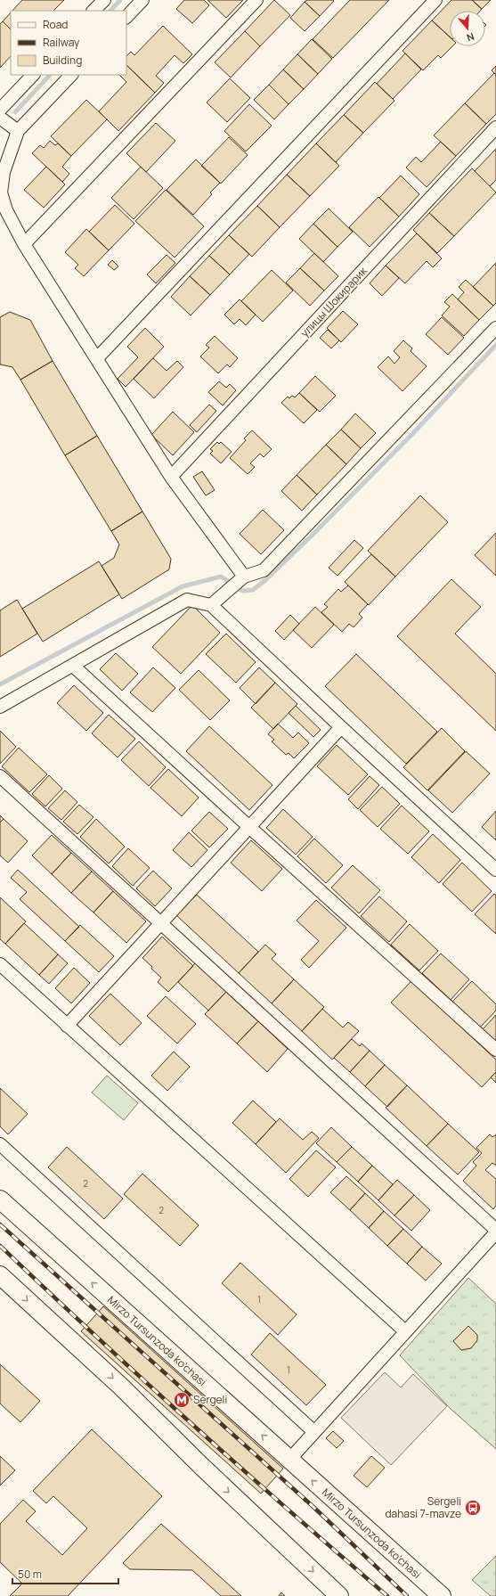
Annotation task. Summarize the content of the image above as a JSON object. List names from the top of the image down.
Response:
{
  "streets": {
    "main road": ["Mirzo Tursunzoda ko'chasi"],
    "street": ["улицы Шокирарик"]
  },
  "places": {
    "metro station": ["Sergeli"],
    "bus stop": ["Sergeli dahasi 7-mavze"]
  },
  "house_numbers": [
    "2",
    "2",
    "1",
    "1"
  ],
  "legend": ["Road", "Railway", "Building"],
  "scale_bar": "50 m",
  "north": "bottom"
}
